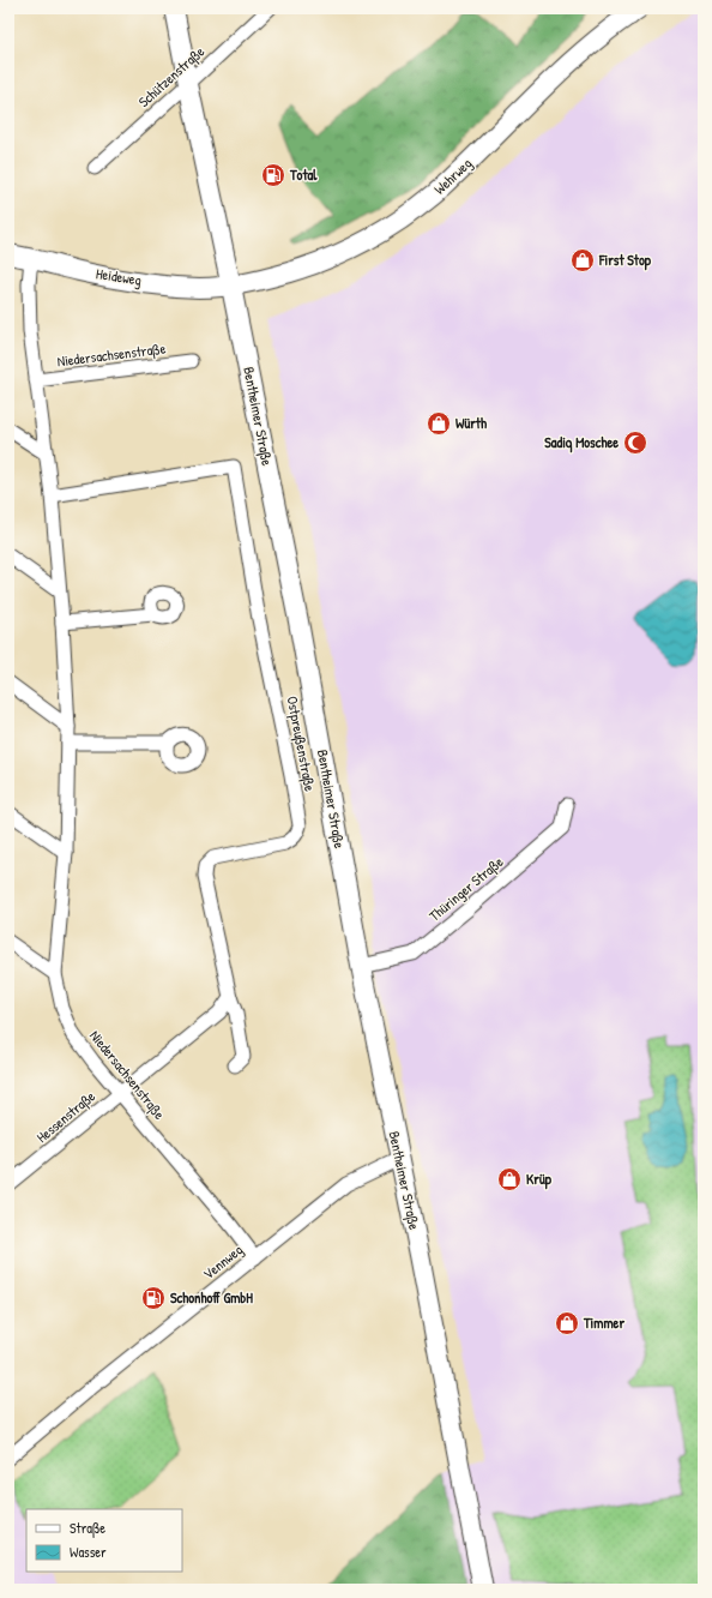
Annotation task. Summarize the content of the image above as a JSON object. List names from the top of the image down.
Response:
{
  "streets": {
    "street": [
      "Schützenstraße",
      "Wehrweg",
      "Heideweg",
      "Niedersachsenstraße",
      "Bentheimer Straße",
      "Ostpreußenstraße",
      "Thüringer Straße",
      "Hessenstraße",
      "Vennweg"
    ]
  },
  "crossings": [
    ["Schützenstraße", "Bentheimer Straße"],
    ["Wehrweg", "Heideweg"],
    ["Wehrweg", "Bentheimer Straße"],
    ["Heideweg", "Niedersachsenstraße"],
    ["Heideweg", "Bentheimer Straße"],
    ["Niedersachsenstraße", "Ostpreußenstraße"],
    ["Niedersachsenstraße", "Hessenstraße"],
    ["Niedersachsenstraße", "Vennweg"],
    ["Bentheimer Straße", "Thüringer Straße"],
    ["Bentheimer Straße", "Vennweg"]
  ],
  "places": {
    "fuel station": ["Total", "Schonhoff GmbH"],
    "shop": [
      "First Stop",
      "Würth",
      "Krüp",
      "Timmer"
    ],
    "mosque": ["Sadiq Moschee"]
  },
  "legend": ["Straße", "Wasser"]
}
